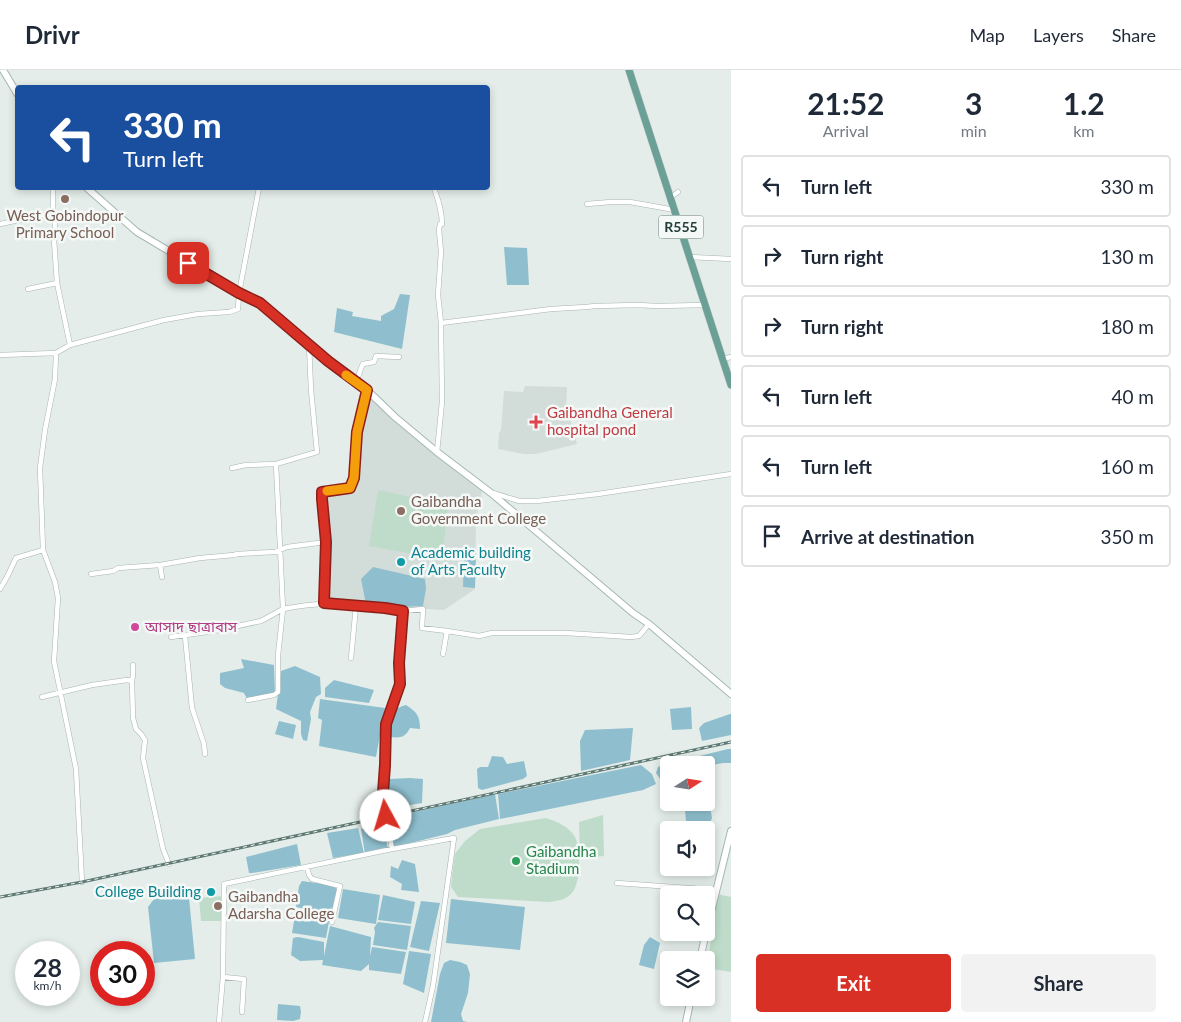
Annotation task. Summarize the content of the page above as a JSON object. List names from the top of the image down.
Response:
{
  "streets": {
    "main road": ["R555"]
  },
  "places": {
    "other": [
      "West Gobindopur Primary School",
      "Gaibandha Government College",
      "Academic building of Arts Faculty",
      "আসাদ ছাত্রাবাস",
      "Gaibandha Stadium",
      "College Building",
      "Gaibandha Adarsha College"
    ],
    "health": ["Gaibandha General hospital pond"]
  },
  "north": "right",
  "page": {
    "header": "Drivr",
    "nav": ["Map", "Layers", "Share"],
    "eta": [
      "21:52",
      "Arrival",
      "3",
      "min",
      "1.2",
      "km"
    ],
    "turn": ["330 m", "Turn left"],
    "list": [
      {
        "name": "Turn left",
        "value": "330 m"
      },
      {
        "name": "Turn right",
        "value": "130 m"
      },
      {
        "name": "Turn right",
        "value": "180 m"
      },
      {
        "name": "Turn left",
        "value": "40 m"
      },
      {
        "name": "Turn left",
        "value": "160 m"
      },
      {
        "name": "Arrive at destination",
        "value": "350 m"
      }
    ],
    "speed": "28 km/h",
    "limit": "30",
    "buttons": ["Exit", "Share"]
  }
}
